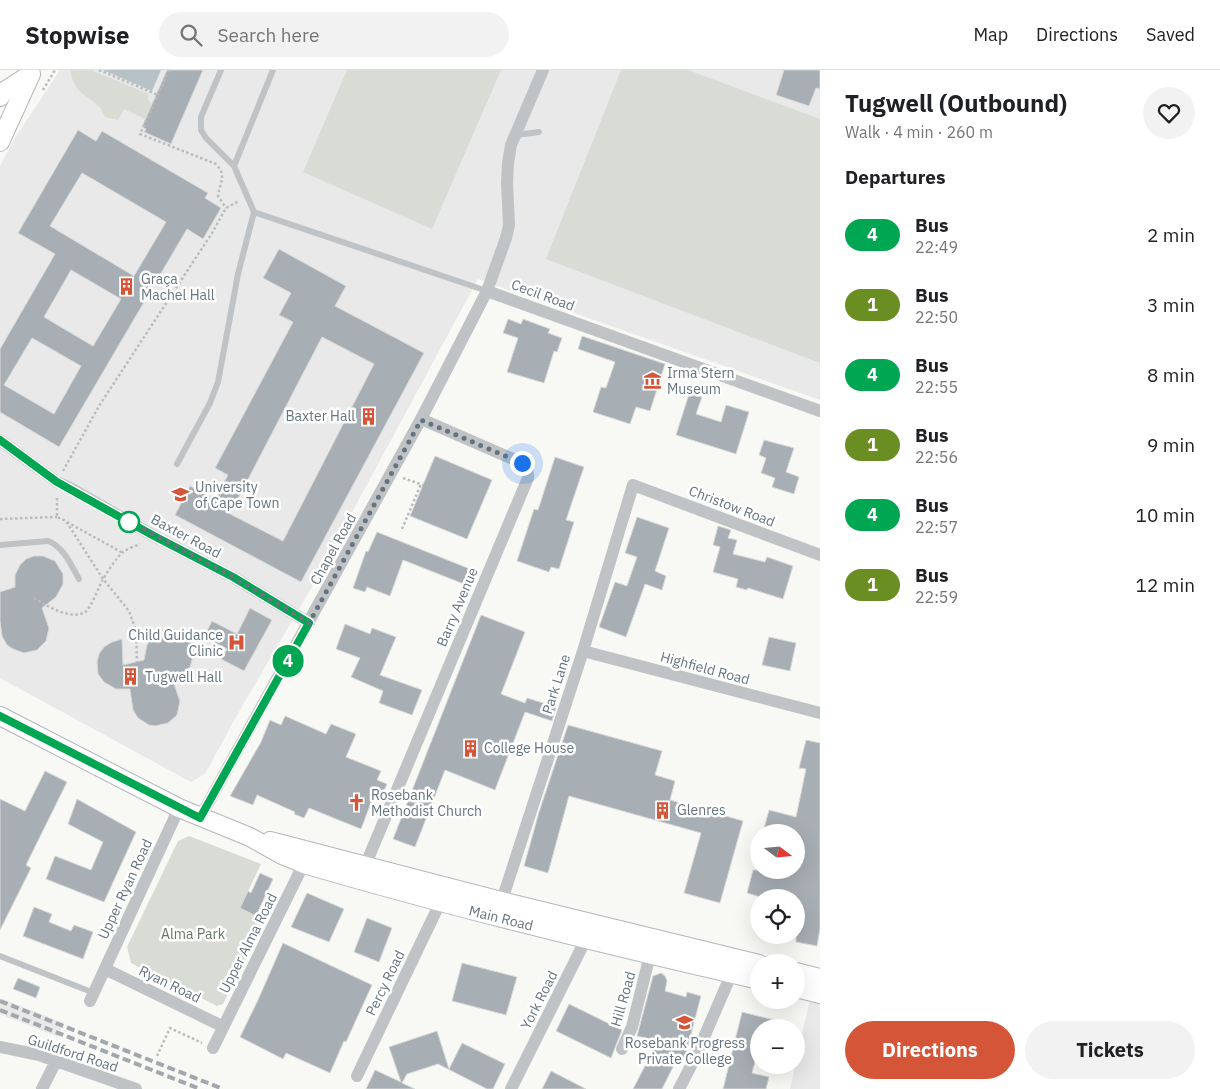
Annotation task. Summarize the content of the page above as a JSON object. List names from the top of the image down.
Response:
{
  "streets": {
    "main road": ["Main Road"],
    "street": [
      "Cecil Road",
      "Christow Road",
      "Baxter Road",
      "Chapel Road",
      "Barry Avenue",
      "Highfield Road",
      "Park Lane",
      "Upper Ryan Road",
      "Upper Alma Road",
      "Percy Road",
      "Ryan Road",
      "Hill Road",
      "York Road",
      "Guildford Road"
    ]
  },
  "crossings": [
    ["Cecil Road", "Chapel Road"],
    ["Christow Road", "Park Lane"],
    ["Baxter Road", "Chapel Road"],
    ["Chapel Road", "Barry Avenue"],
    ["Chapel Road", "Main Road"],
    ["Barry Avenue", "Main Road"],
    ["Highfield Road", "Park Lane"],
    ["Upper Ryan Road", "Main Road"],
    ["Upper Ryan Road", "Ryan Road"],
    ["Main Road", "Upper Alma Road"],
    ["Main Road", "Percy Road"],
    ["Main Road", "Hill Road"],
    ["Main Road", "York Road"],
    ["Upper Alma Road", "Ryan Road"]
  ],
  "parks": ["Alma Park"],
  "places": {
    "building": [
      "Graça Machel Hall",
      "Baxter Hall",
      "Tugwell Hall",
      "College House",
      "Glenres"
    ],
    "museum": ["Irma Stern Museum"],
    "school or university": ["University of Cape Town", "Rosebank Progress Private College"],
    "hospital": ["Child Guidance Clinic"],
    "church": ["Rosebank Methodist Church"]
  },
  "lines": ["bus line 4"],
  "north": "right",
  "page": {
    "header": "Stopwise",
    "search": "Search here",
    "nav": ["Map", "Directions", "Saved"],
    "on_map": "4",
    "heading": [
      ["Tugwell (Outbound)", "Walk · 4 min · 260 m"],
      "Departures"
    ],
    "list": [
      {
        "mark": "4",
        "name": "Bus",
        "note": "22:49",
        "value": "2 min"
      },
      {
        "mark": "1",
        "name": "Bus",
        "note": "22:50",
        "value": "3 min"
      },
      {
        "mark": "4",
        "name": "Bus",
        "note": "22:55",
        "value": "8 min"
      },
      {
        "mark": "1",
        "name": "Bus",
        "note": "22:56",
        "value": "9 min"
      },
      {
        "mark": "4",
        "name": "Bus",
        "note": "22:57",
        "value": "10 min"
      },
      {
        "mark": "1",
        "name": "Bus",
        "note": "22:59",
        "value": "12 min"
      }
    ],
    "map_buttons": ["+", "−"],
    "buttons": ["Directions", "Tickets"]
  }
}
